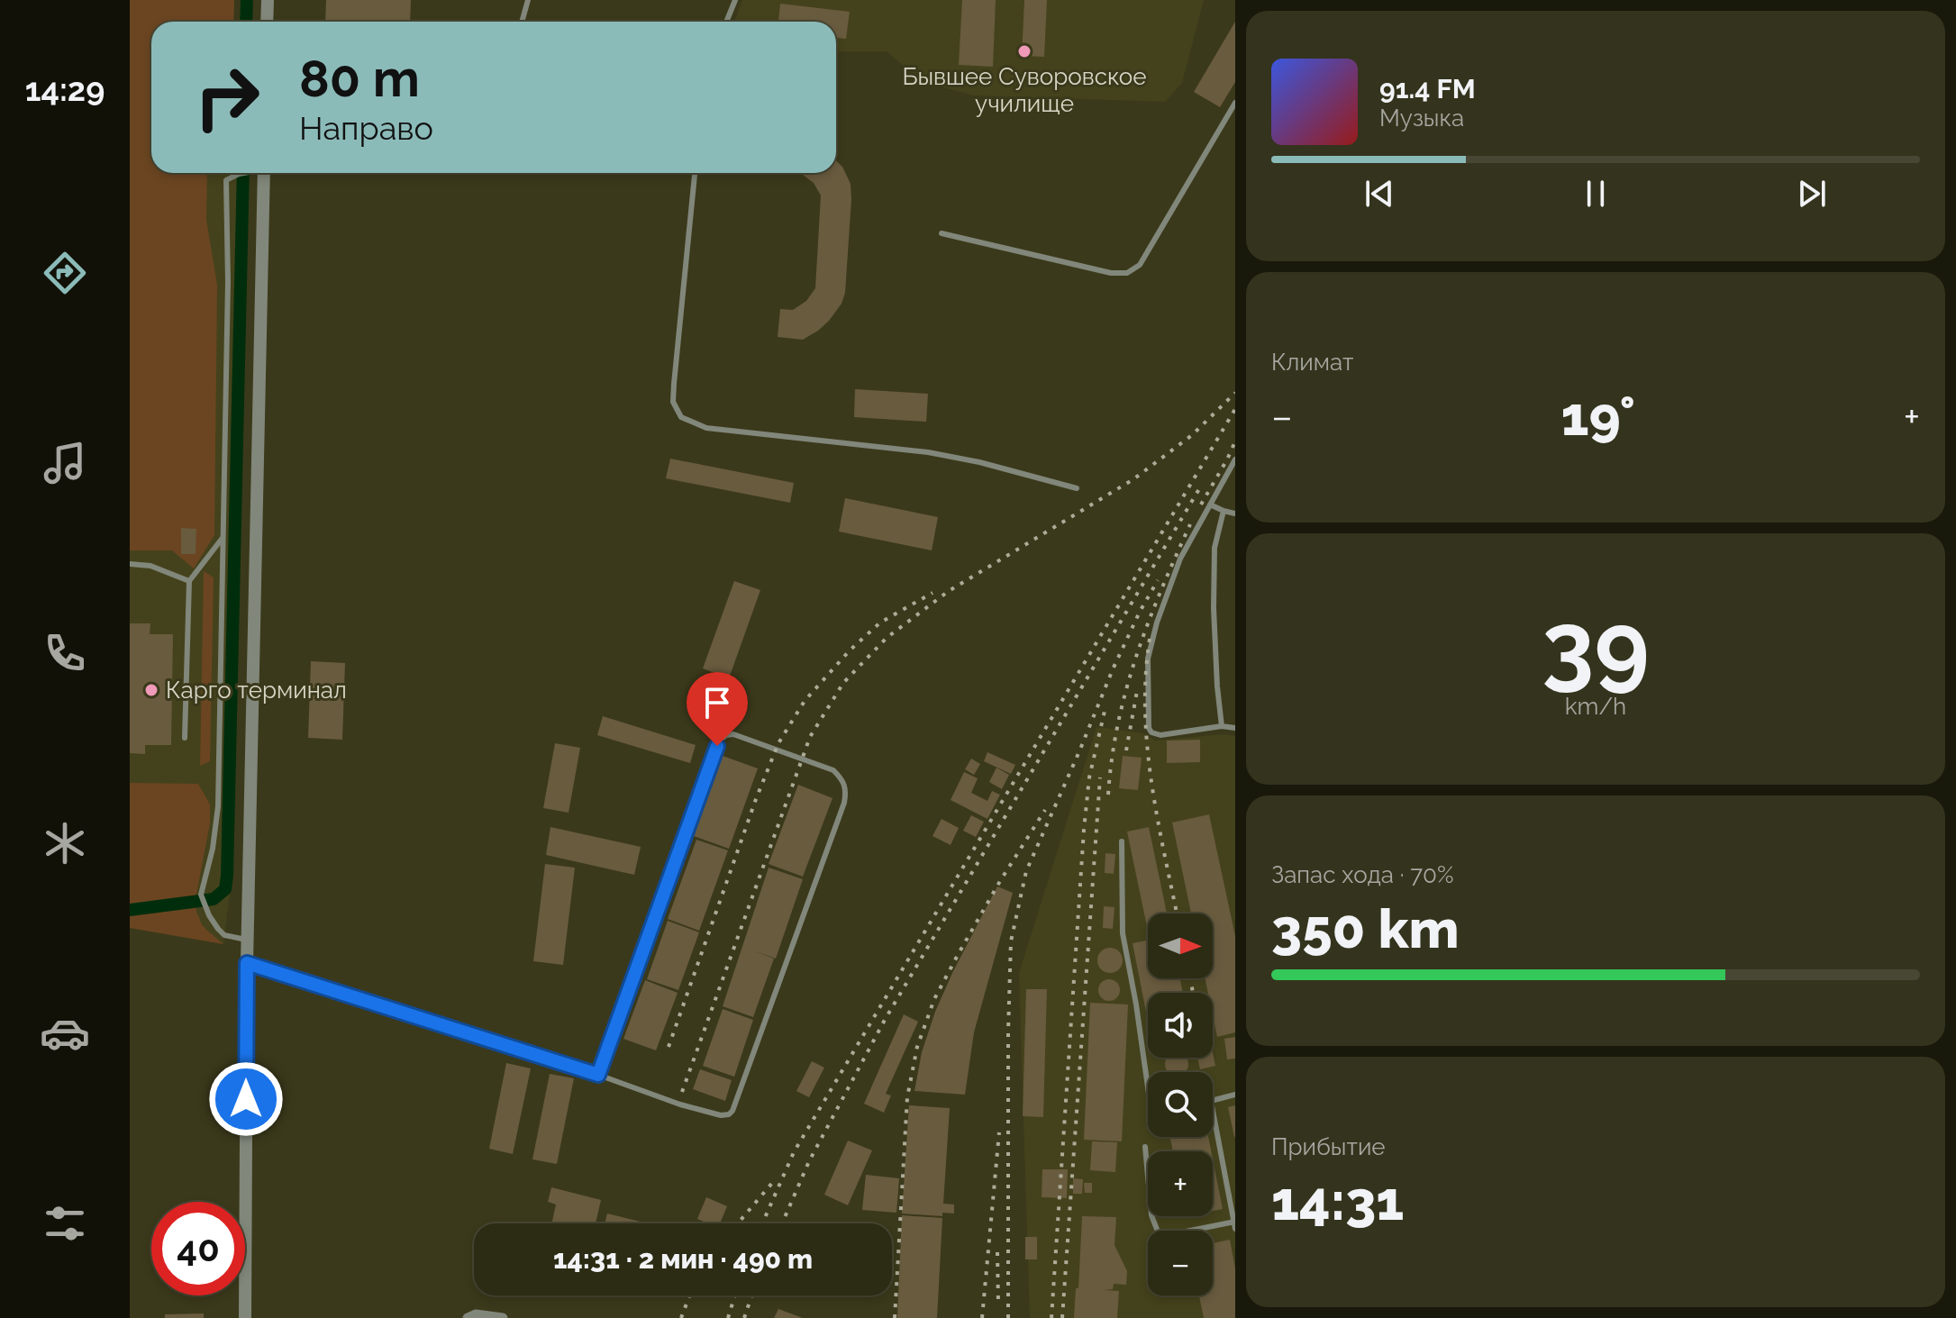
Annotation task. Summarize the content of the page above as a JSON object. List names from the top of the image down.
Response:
{
  "places": ["Бывшее Суворовское училище", "Карго терминал"],
  "north": "right",
  "page": {
    "tabs": "14:29",
    "turn": ["80 m", "Направо"],
    "song": ["91.4 FM", "Музыка"],
    "tile": [
      "Климат",
      ["39", "km/h"],
      ["Запас хода · 70%", "350 km"],
      ["Прибытие", "14:31"]
    ],
    "heat": ["−", "19°", "+"],
    "map_buttons": ["+", "−"],
    "limit": "40",
    "trip": "14:31 · 2 мин · 490 m"
  }
}
